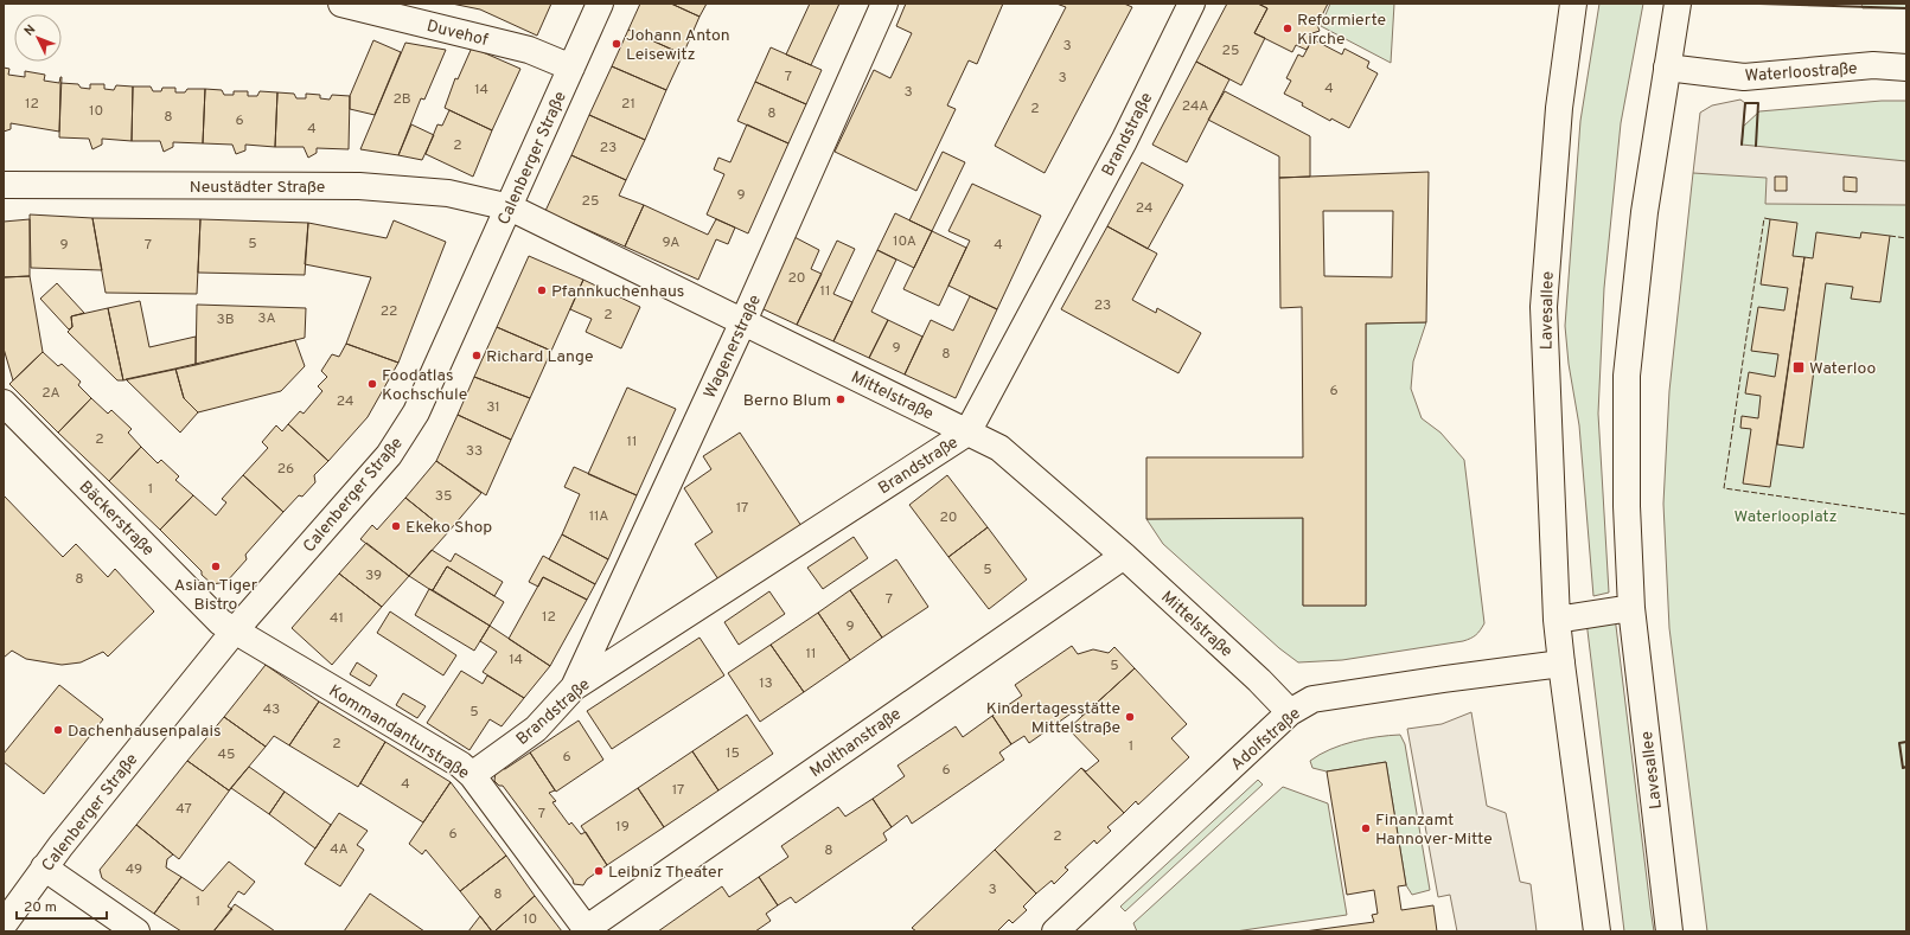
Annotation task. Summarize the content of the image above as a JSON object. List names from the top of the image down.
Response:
{
  "streets": {
    "street": [
      "Duvehof",
      "Waterloostraße",
      "Brandstraße",
      "Calenberger Straße",
      "Neustädter Straße",
      "Lavesallee",
      "Wagenerstraße",
      "Mittelstraße",
      "Bäckerstraße",
      "Kommandanturstraße",
      "Adolfstraße",
      "Molthanstraße"
    ]
  },
  "crossings": [
    ["Duvehof", "Calenberger Straße"],
    ["Waterloostraße", "Lavesallee"],
    ["Brandstraße", "Wagenerstraße"],
    ["Brandstraße", "Mittelstraße"],
    ["Brandstraße", "Kommandanturstraße"],
    ["Calenberger Straße", "Neustädter Straße"],
    ["Calenberger Straße", "Mittelstraße"],
    ["Calenberger Straße", "Bäckerstraße"],
    ["Calenberger Straße", "Kommandanturstraße"],
    ["Neustädter Straße", "Mittelstraße"],
    ["Lavesallee", "Adolfstraße"],
    ["Wagenerstraße", "Mittelstraße"],
    ["Mittelstraße", "Adolfstraße"],
    ["Mittelstraße", "Molthanstraße"],
    ["Bäckerstraße", "Kommandanturstraße"],
    ["Kommandanturstraße", "Molthanstraße"]
  ],
  "parks": ["Waterlooplatz"],
  "places": {
    "other": [
      "Reformierte Kirche",
      "Johann Anton Leisewitz",
      "Pfannkuchenhaus",
      "Richard Lange",
      "Foodatlas Kochschule",
      "Berno Blum",
      "Ekeko Shop",
      "Asian Tiger Bistro",
      "Kindertagesstätte Mittelstraße",
      "Dachenhausenpalais",
      "Finanzamt Hannover-Mitte",
      "Leibniz Theater"
    ],
    "transit": ["Waterloo"]
  },
  "house_numbers": [
    "3",
    "25",
    "7",
    "3",
    "4",
    "14",
    "3",
    "2B",
    "12",
    "21",
    "24A",
    "2",
    "10",
    "8",
    "8",
    "6",
    "4",
    "2",
    "23",
    "9",
    "25",
    "24",
    "10A",
    "9A",
    "5",
    "9",
    "7",
    "4",
    "20",
    "11",
    "23",
    "22",
    "2",
    "3A",
    "3B",
    "9",
    "8",
    "6",
    "2A",
    "24",
    "31",
    "2",
    "11",
    "33",
    "26",
    "1",
    "35",
    "17",
    "11A",
    "20",
    "5",
    "39",
    "8",
    "7",
    "12",
    "41",
    "9",
    "11",
    "14",
    "5",
    "13",
    "43",
    "5",
    "2",
    "1",
    "15",
    "45",
    "6",
    "6",
    "4",
    "17",
    "47",
    "7",
    "19",
    "6",
    "2",
    "4A",
    "8",
    "49",
    "3",
    "8",
    "1",
    "10"
  ],
  "scale_bar": "20 m",
  "north": "top left"
}
